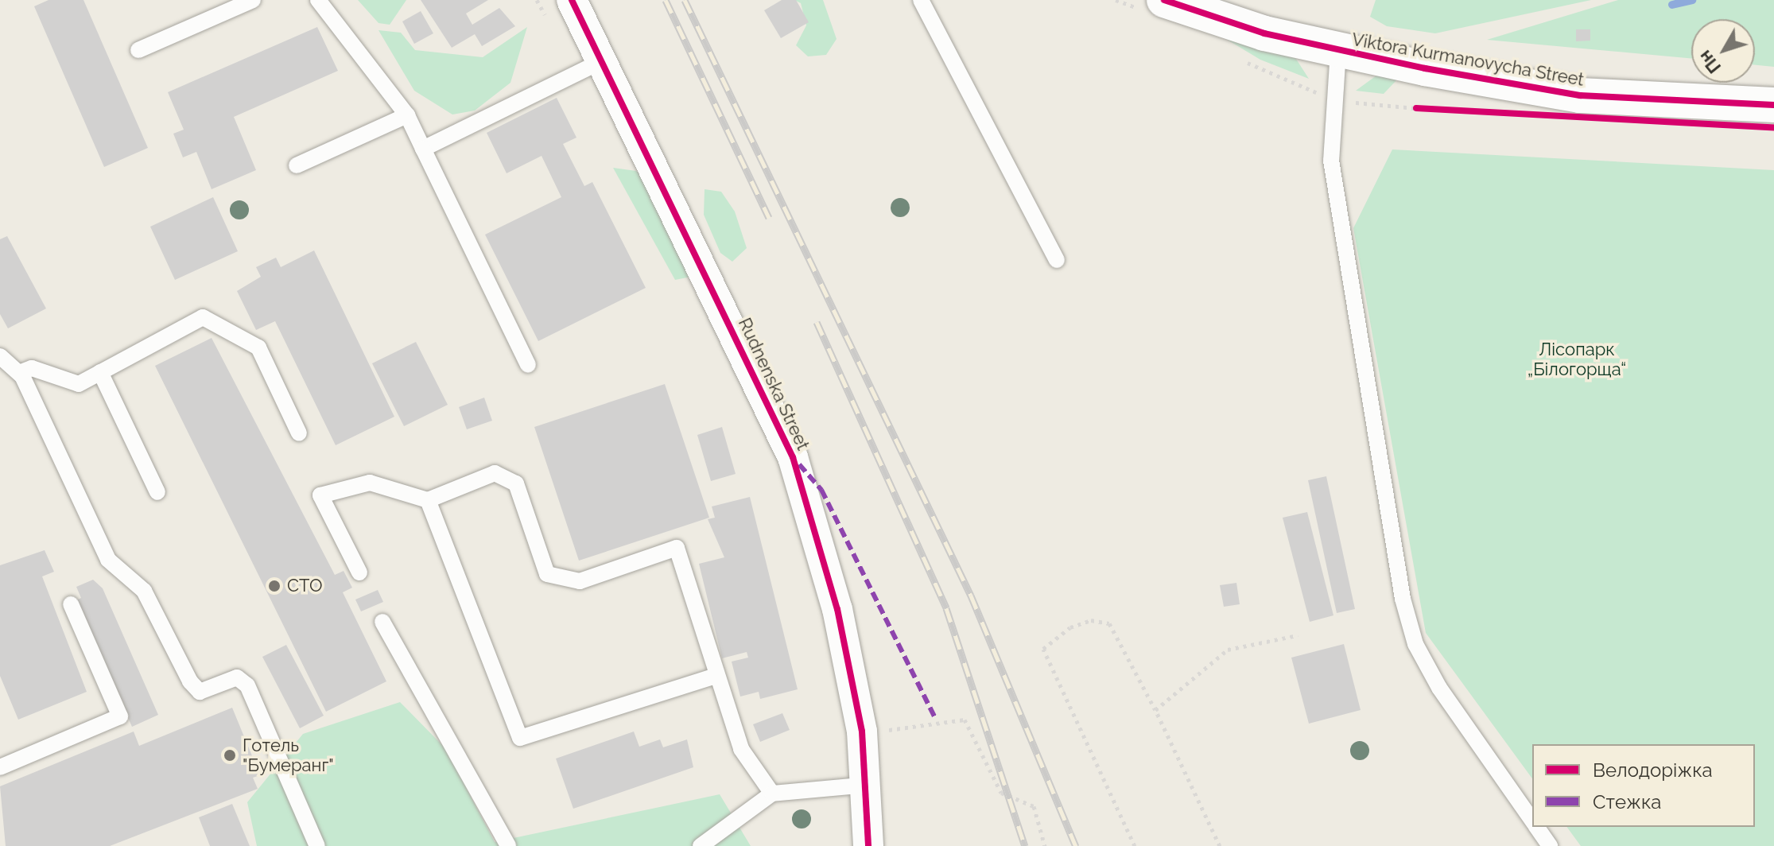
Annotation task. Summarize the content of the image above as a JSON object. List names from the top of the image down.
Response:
{
  "streets": {
    "street": ["Viktora Kurmanovycha Street", "Rudnenska Street"]
  },
  "parks": ["Лісопарк „Білогорща“"],
  "places": ["СТО", "Готель \"Бумеранг\""],
  "legend": ["Велодоріжка", "Стежка"],
  "north": "bottom left"
}
